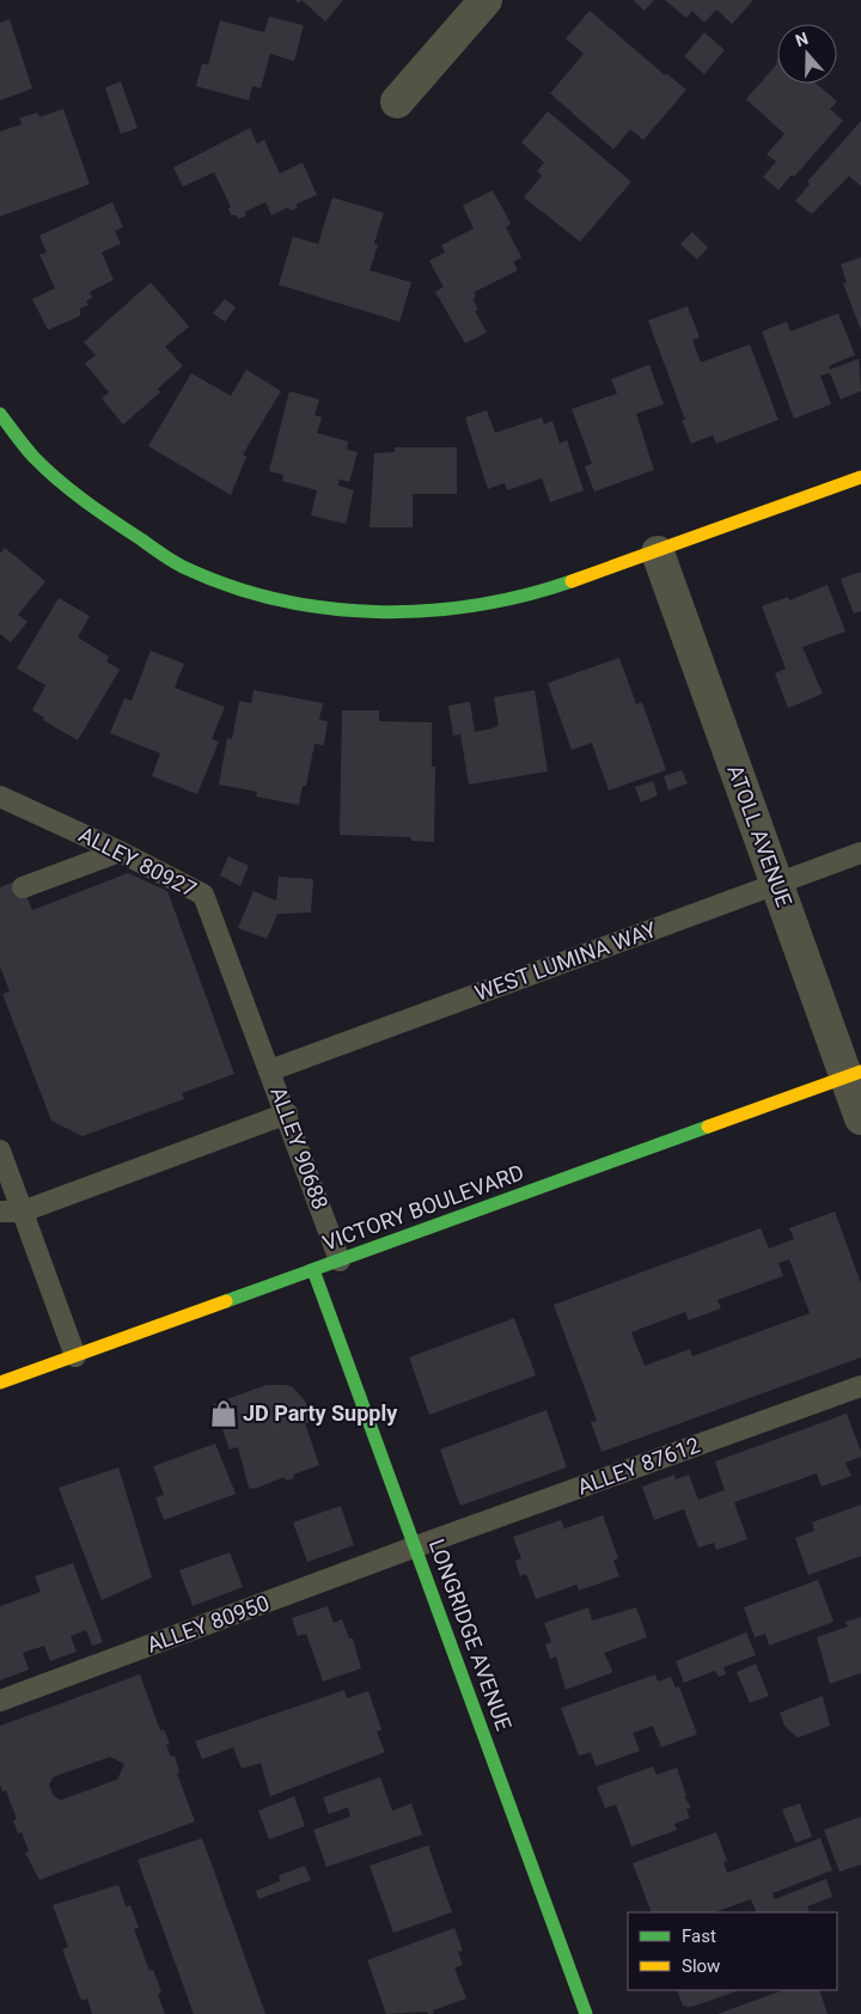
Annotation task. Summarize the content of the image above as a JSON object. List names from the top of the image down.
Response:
{
  "streets": {
    "street": ["ATOLL AVENUE", "VICTORY BOULEVARD", "LONGRIDGE AVENUE"],
    "lane": [
      "ALLEY 80927",
      "WEST LUMINA WAY",
      "ALLEY 90688",
      "ALLEY 87612",
      "ALLEY 80950"
    ]
  },
  "crossings": [
    ["ATOLL AVENUE", "WEST LUMINA WAY"],
    ["ATOLL AVENUE", "VICTORY BOULEVARD"],
    ["ALLEY 80927", "WEST LUMINA WAY"],
    ["ALLEY 80927", "ALLEY 90688"],
    ["WEST LUMINA WAY", "ALLEY 90688"],
    ["ALLEY 90688", "VICTORY BOULEVARD"],
    ["VICTORY BOULEVARD", "LONGRIDGE AVENUE"],
    ["ALLEY 87612", "ALLEY 80950"],
    ["ALLEY 87612", "LONGRIDGE AVENUE"],
    ["ALLEY 80950", "LONGRIDGE AVENUE"]
  ],
  "places": {
    "shop": ["JD Party Supply"]
  },
  "legend": ["Fast", "Slow"],
  "north": "top"
}
